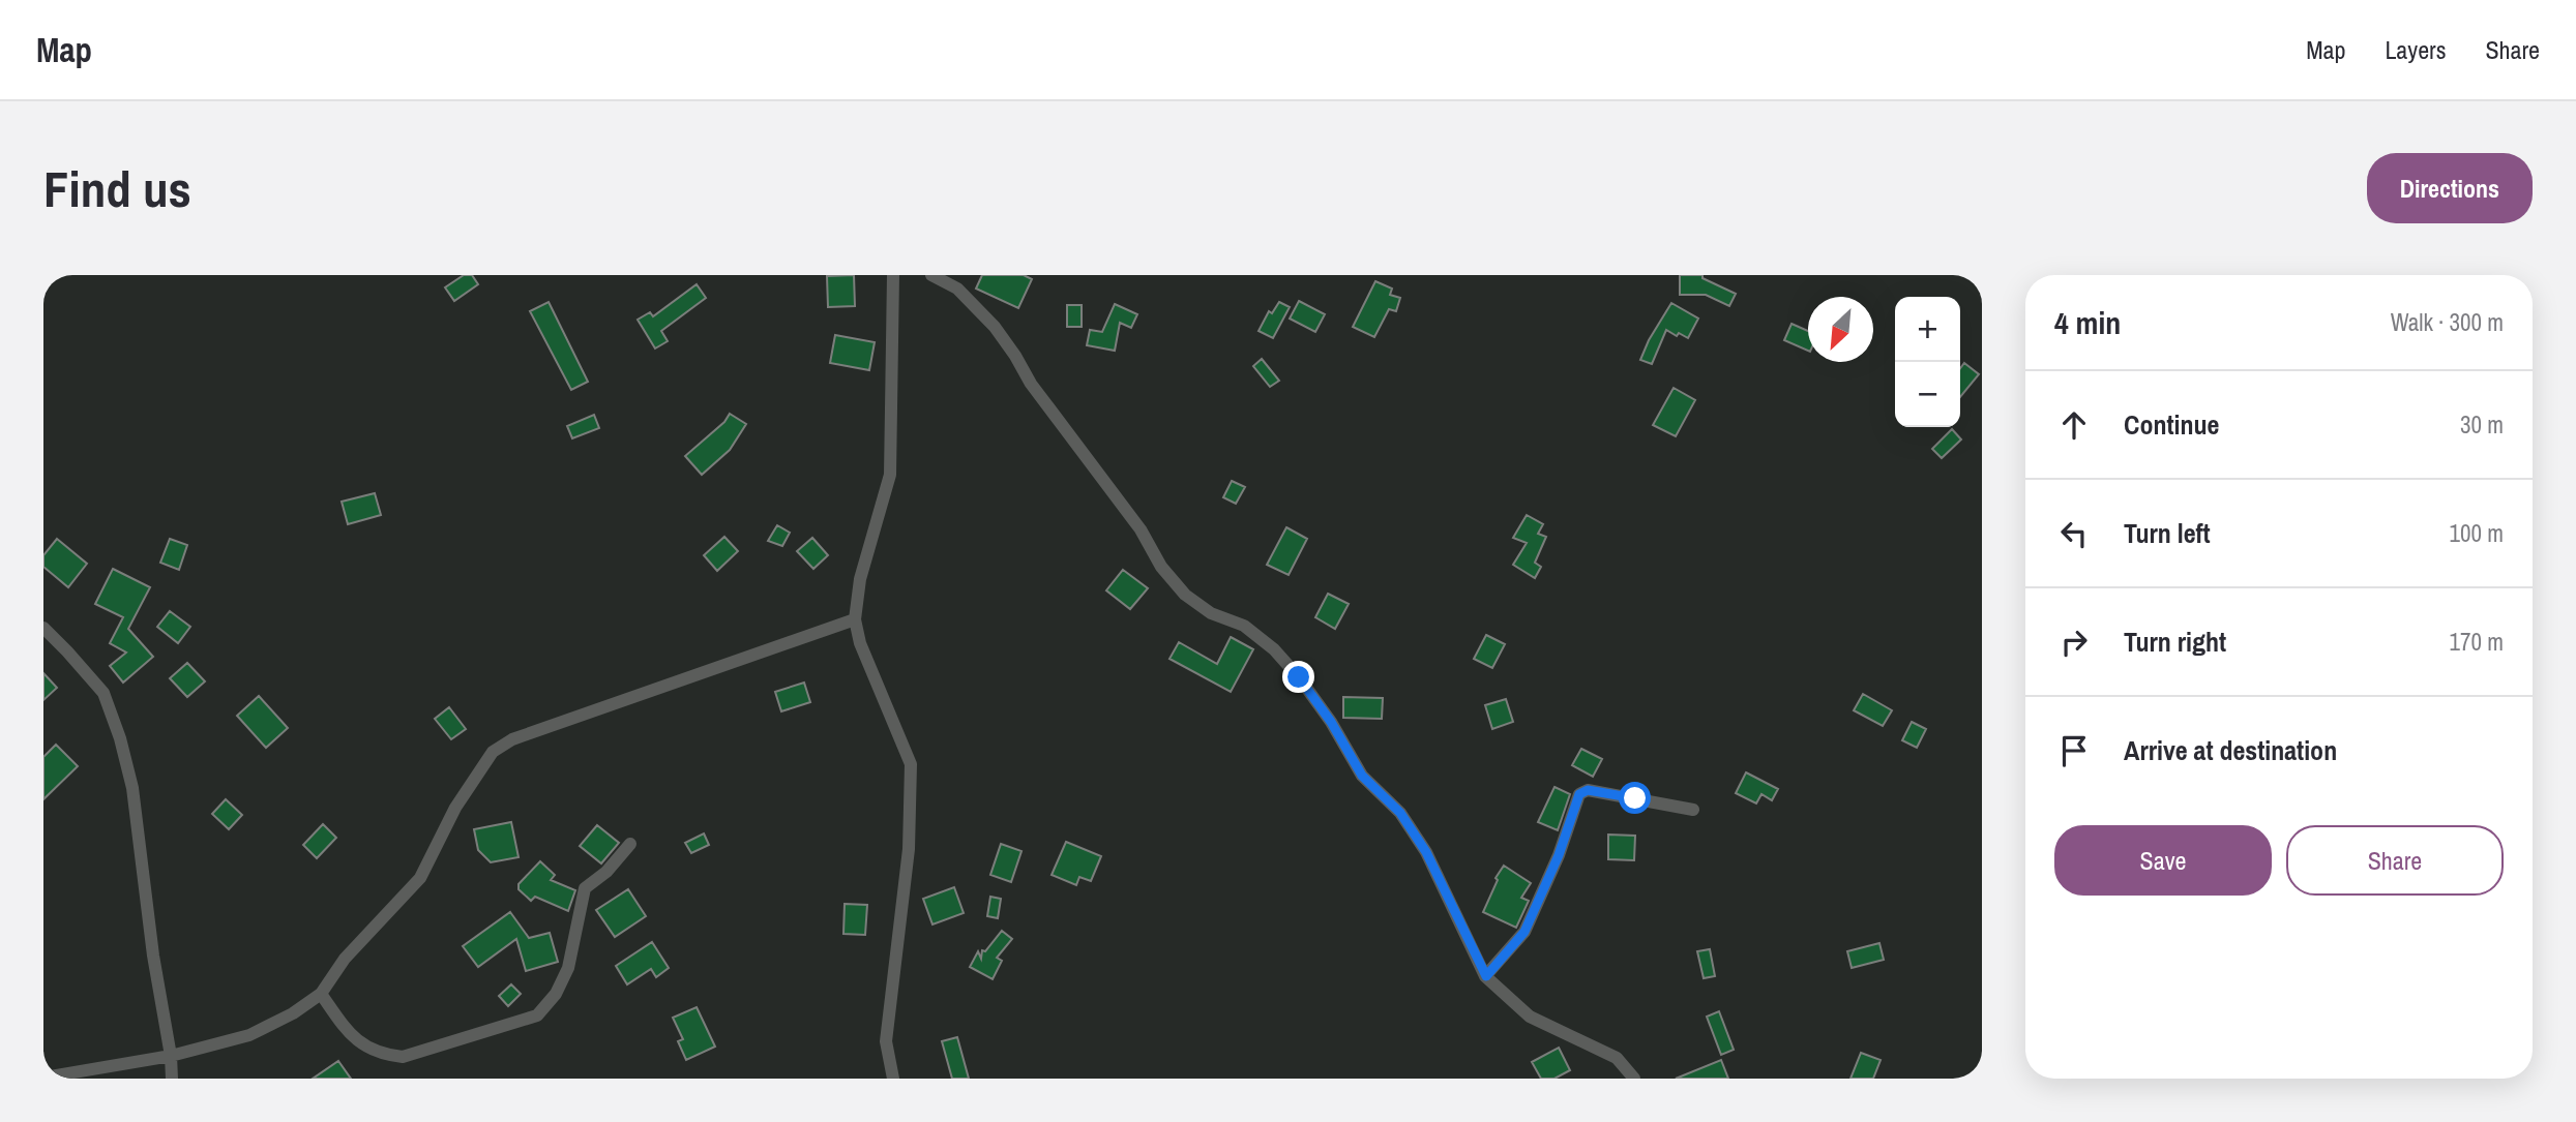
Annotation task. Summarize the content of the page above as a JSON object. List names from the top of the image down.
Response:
{
  "north": "bottom left",
  "page": {
    "header": "Map",
    "nav": ["Map", "Layers", "Share"],
    "buttons": [
      "Directions",
      ["Save", "Share"]
    ],
    "title": "Find us",
    "heading": ["4 min", "Walk · 300 m"],
    "map_buttons": ["+", "−"],
    "list": [
      ["Continue", "30 m"],
      ["Turn left", "100 m"],
      ["Turn right", "170 m"],
      "Arrive at destination"
    ]
  }
}
